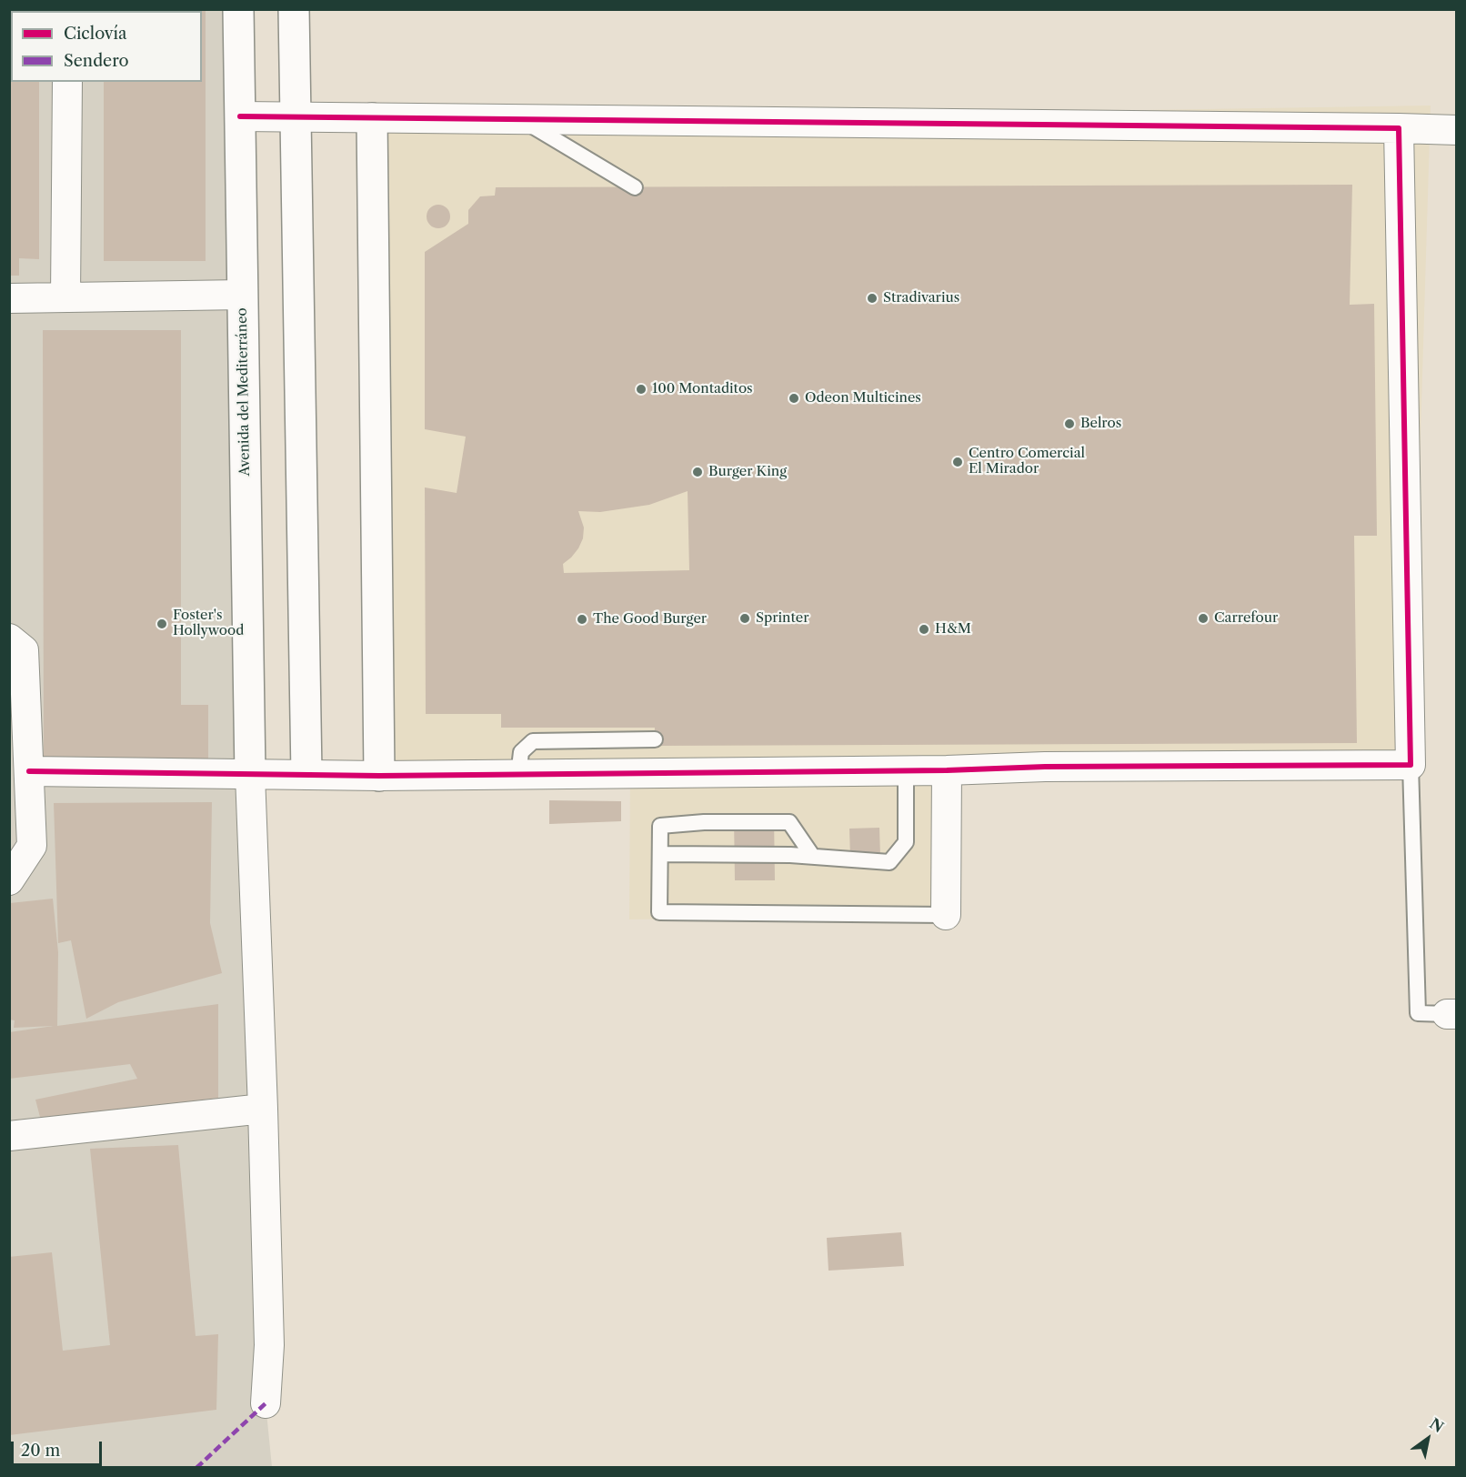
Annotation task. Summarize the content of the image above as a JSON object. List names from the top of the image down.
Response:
{
  "streets": {
    "street": ["Avenida del Mediterráneo"]
  },
  "places": [
    "Stradivarius",
    "100 Montaditos",
    "Odeon Multicines",
    "Belros",
    "Centro Comercial El Mirador",
    "Burger King",
    "Sprinter",
    "Carrefour",
    "The Good Burger",
    "Foster's Hollywood",
    "H&M"
  ],
  "legend": ["Ciclovía", "Sendero"],
  "scale_bar": "20 m",
  "north": "top right"
}
